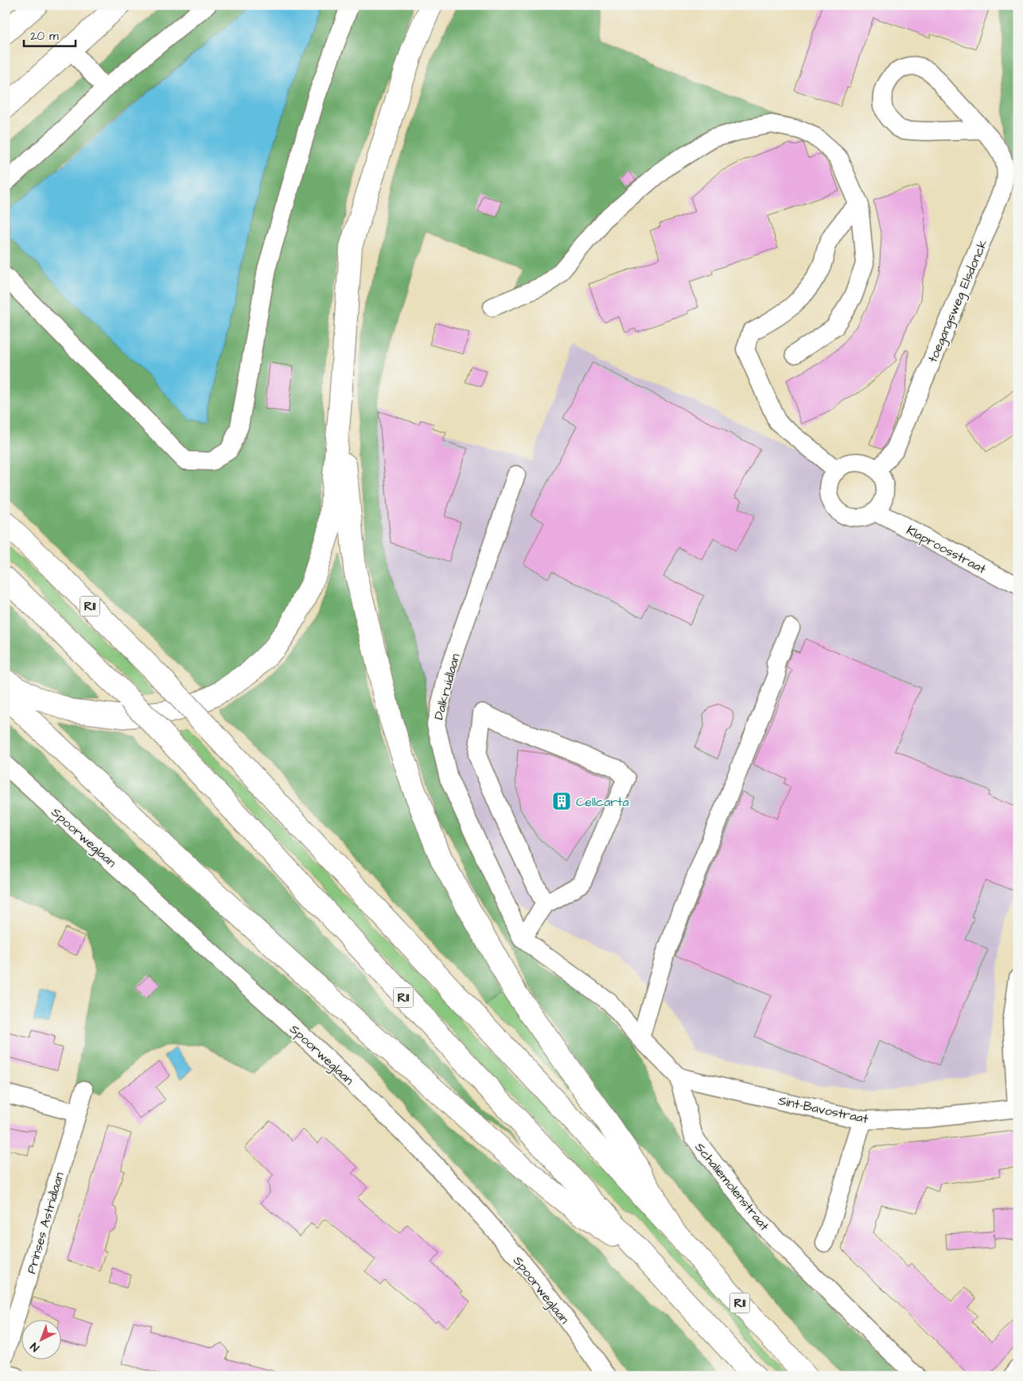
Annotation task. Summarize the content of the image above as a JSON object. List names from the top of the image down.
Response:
{
  "streets": {
    "highway": ["R11"],
    "street": [
      "toegangsweg Elsdonck",
      "Klaproosstraat",
      "Dalkruidlaan",
      "Spoorweglaan",
      "Sint-Bavostraat",
      "Schaliemolenstraat",
      "Prinses Astridlaan"
    ]
  },
  "crossings": [
    ["toegangsweg Elsdonck", "Klaproosstraat"],
    ["Sint-Bavostraat", "Schaliemolenstraat"]
  ],
  "places": {
    "building": ["Cellcarta"]
  },
  "scale_bar": "20 m",
  "north": "bottom left"
}
